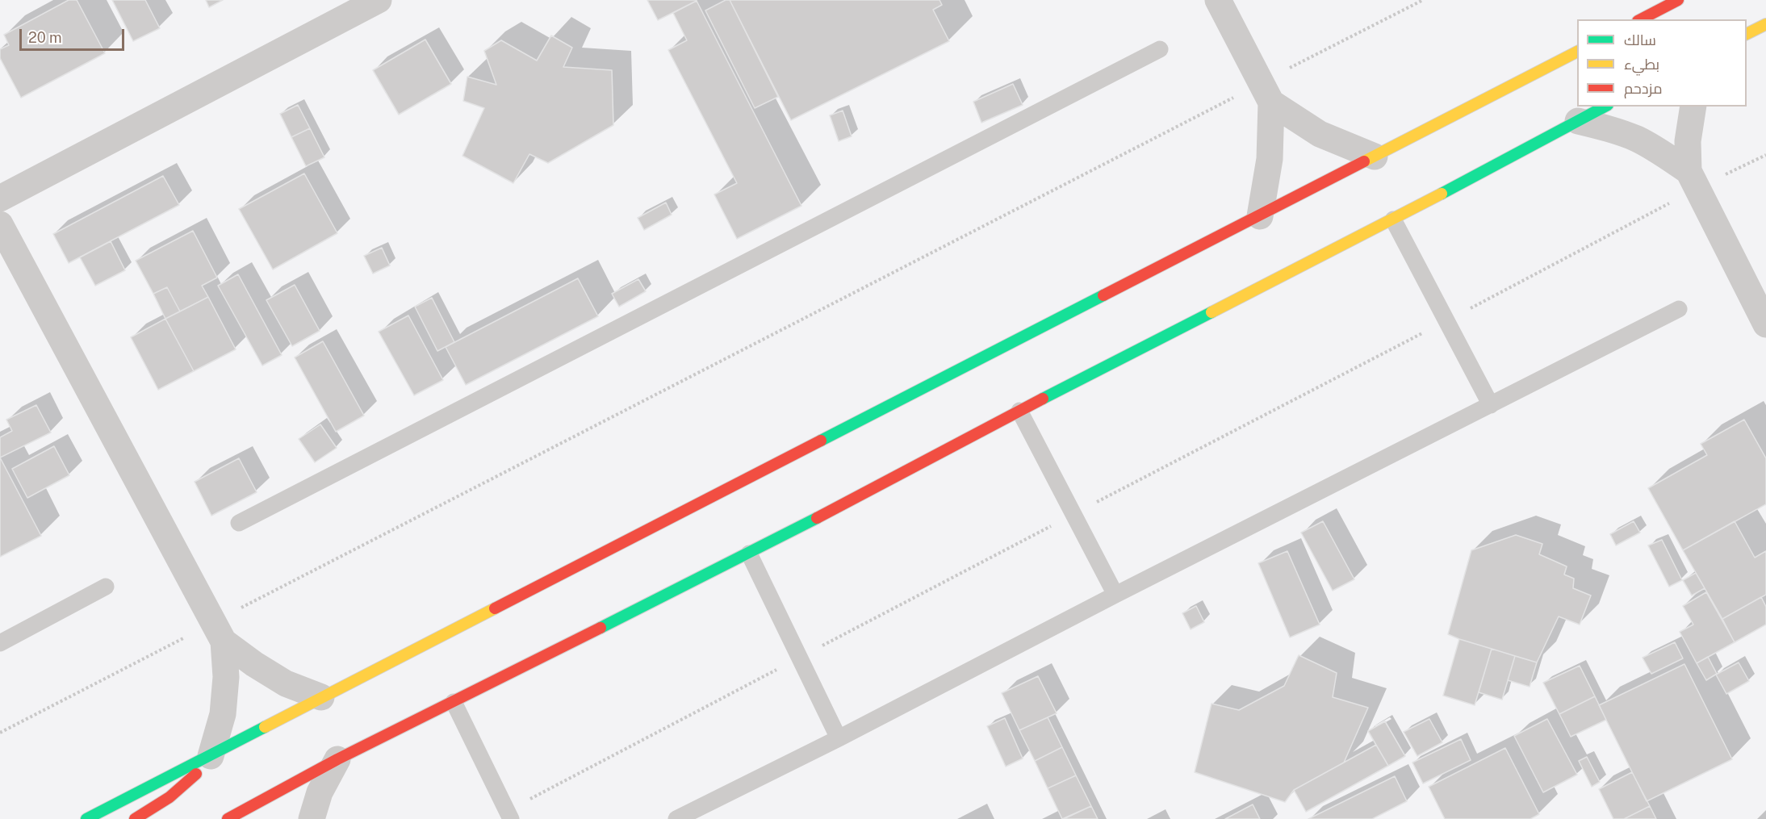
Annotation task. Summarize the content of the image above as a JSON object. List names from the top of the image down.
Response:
{
  "legend": ["سالك", "بطيء", "مزدحم"],
  "scale_bar": "20 m"
}
